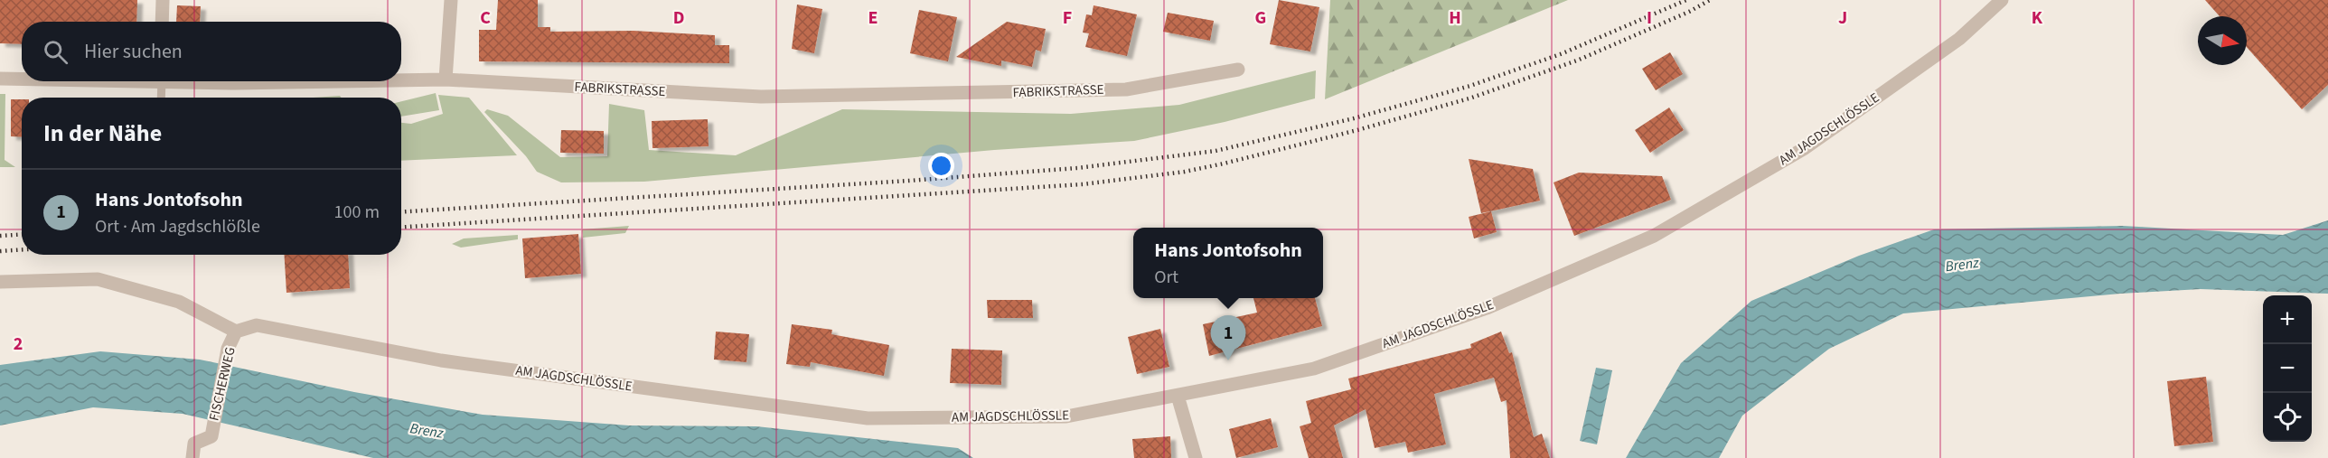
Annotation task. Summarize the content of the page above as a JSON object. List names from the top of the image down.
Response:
{
  "streets": {
    "street": ["FABRIKSTRASSE", "AM JAGDSCHLÖSSLE", "FISCHERWEG"]
  },
  "crossings": [
    ["AM JAGDSCHLÖSSLE", "FISCHERWEG"]
  ],
  "water": ["Brenz"],
  "north": "right",
  "page": {
    "search": "Hier suchen",
    "heading": "In der Nähe",
    "list": [
      {
        "mark": "1",
        "name": "Hans Jontofsohn",
        "note": "Ort · Am Jagdschlößle",
        "value": "100 m"
      }
    ],
    "popup": ["Hans Jontofsohn", "Ort"],
    "map_buttons": ["+", "−"],
    "pins": "1"
  },
  "grid": {
    "columns": [
      "C",
      "D",
      "E",
      "F",
      "G",
      "H",
      "I",
      "J",
      "K"
    ],
    "rows": ["2"]
  }
}
